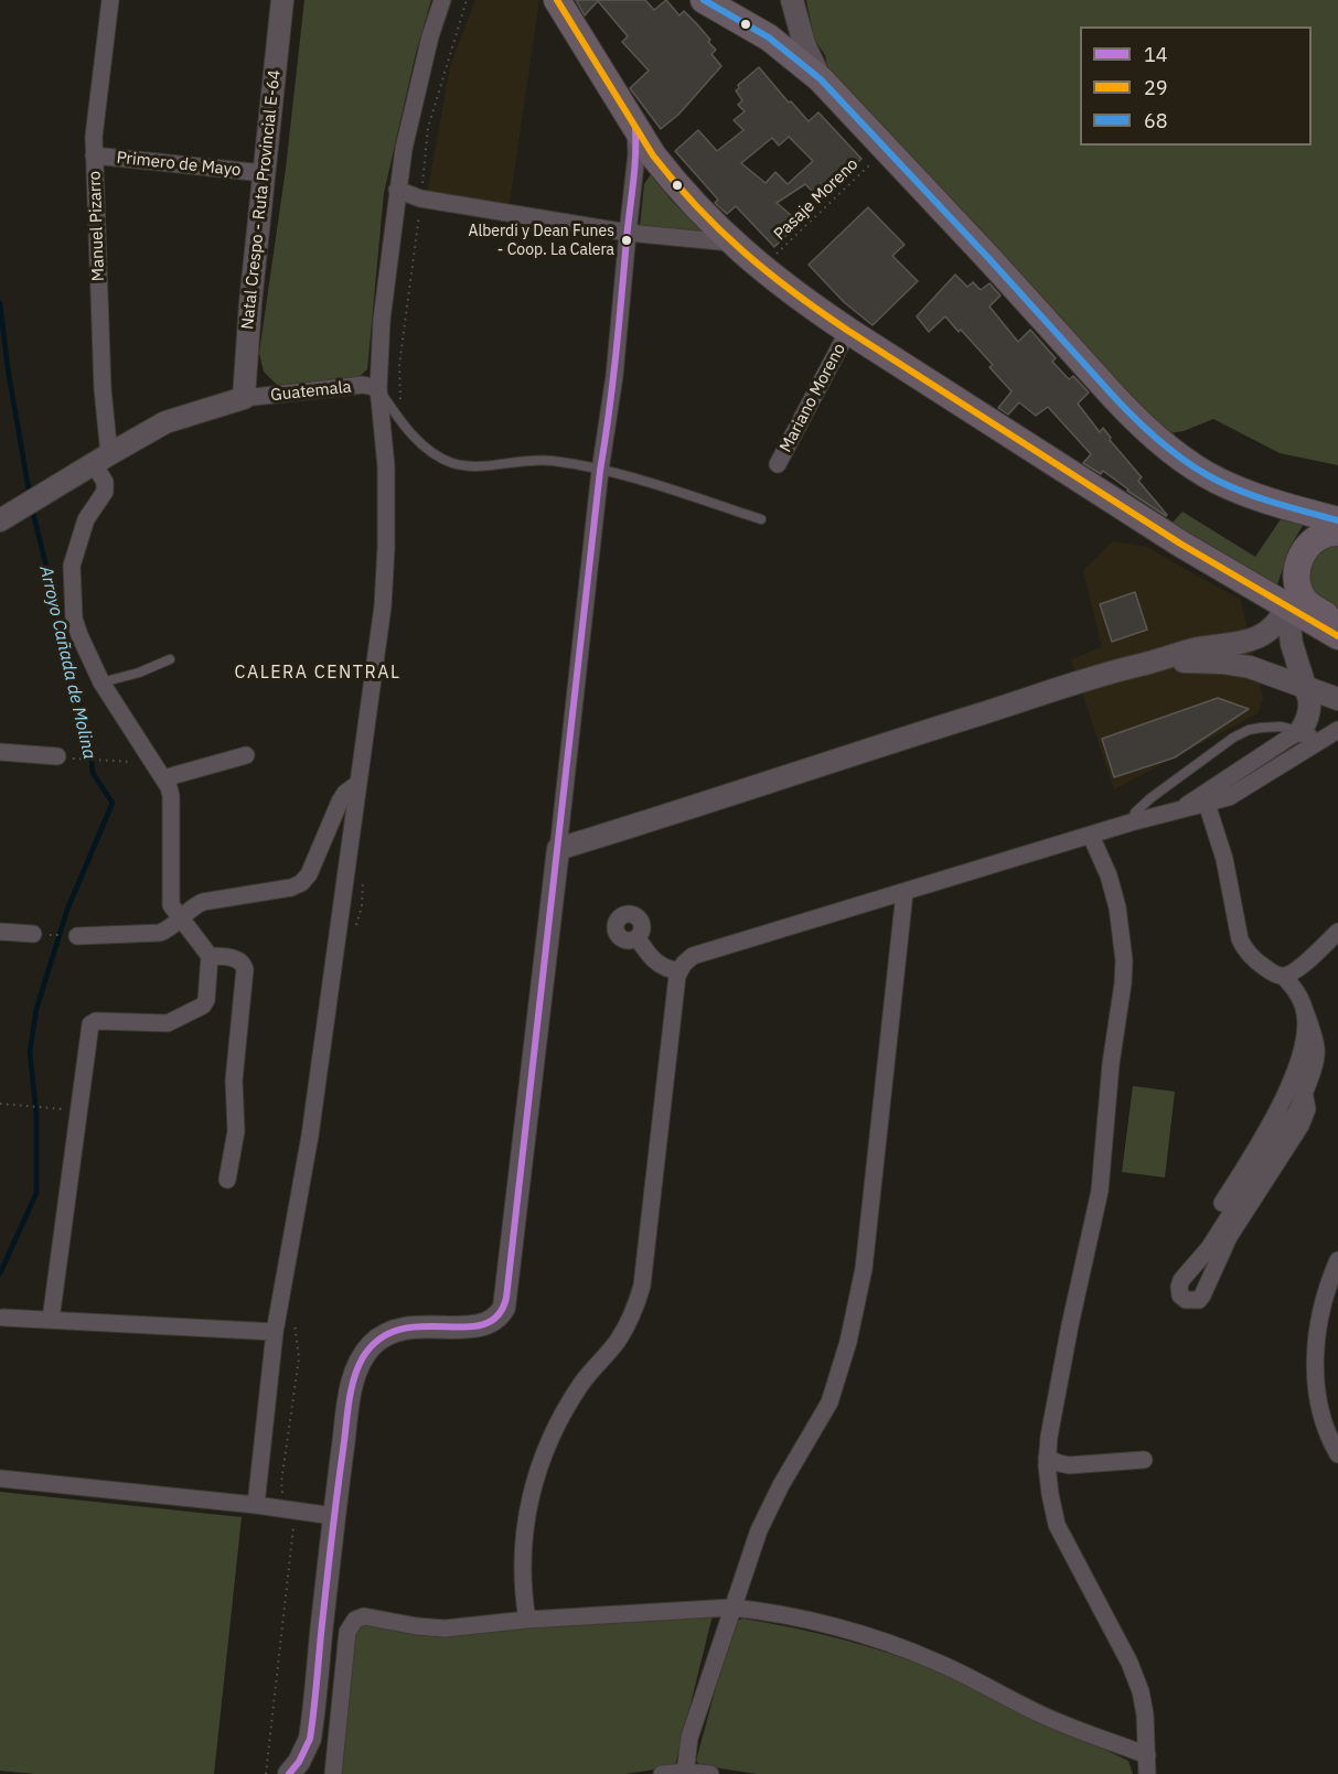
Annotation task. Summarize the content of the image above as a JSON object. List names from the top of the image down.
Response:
{
  "streets": {
    "street": [
      "Primero de Mayo",
      "Natal Crespo - Ruta Provincial E-64",
      "Manuel Pizarro",
      "Guatemala",
      "Mariano Moreno"
    ],
    "path": ["Pasaje Moreno"]
  },
  "crossings": [
    ["Primero de Mayo", "Natal Crespo - Ruta Provincial E-64"],
    ["Primero de Mayo", "Manuel Pizarro"],
    ["Natal Crespo - Ruta Provincial E-64", "Guatemala"]
  ],
  "districts": ["CALERA CENTRAL"],
  "water": ["Arroyo Cañada de Molina"],
  "places": ["Alberdi y Dean Funes - Coop. La Calera"],
  "lines": ["transit line 29", "transit line 68", "transit line 14"],
  "legend": ["14", "29", "68"]
}
